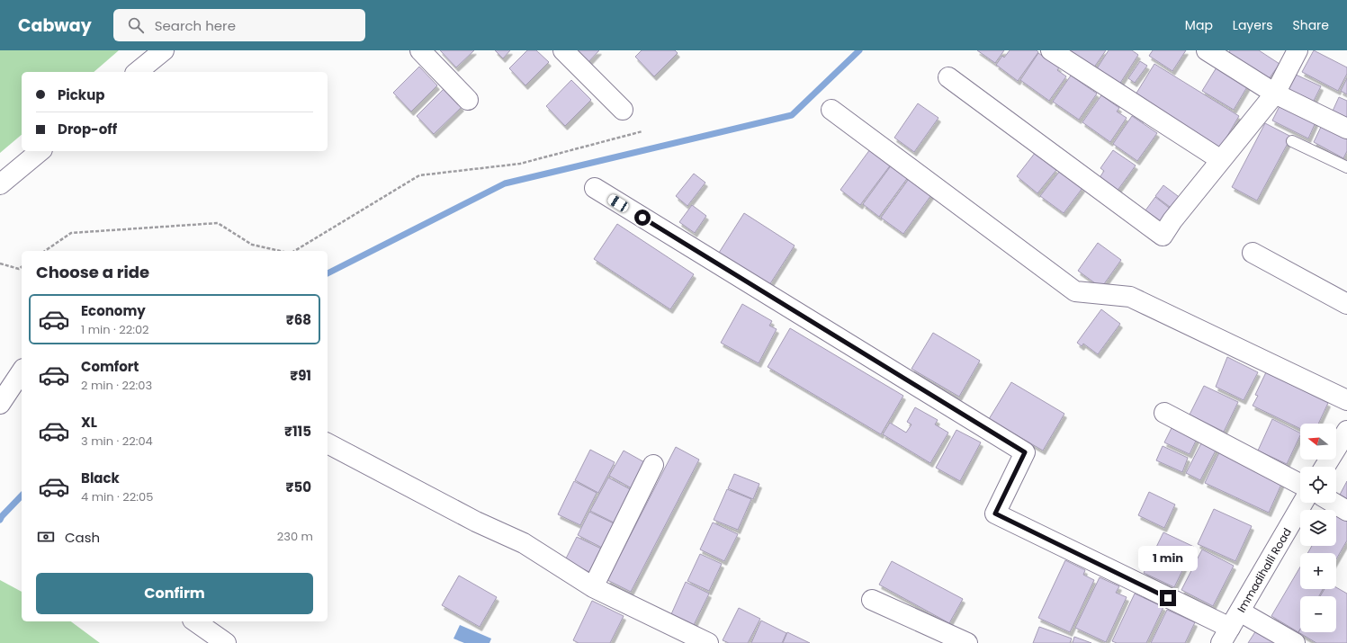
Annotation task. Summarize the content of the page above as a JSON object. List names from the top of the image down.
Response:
{
  "streets": {
    "street": ["Immadihalli Road"]
  },
  "north": "left",
  "page": {
    "header": "Cabway",
    "search": "Search here",
    "nav": ["Map", "Layers", "Share"],
    "banner": ["Pickup", "Drop-off"],
    "heading": "Choose a ride",
    "list": [
      {
        "name": "Economy",
        "note": "1 min · 22:02",
        "value": "₹68"
      },
      {
        "name": "Comfort",
        "note": "2 min · 22:03",
        "value": "₹91"
      },
      {
        "name": "XL",
        "note": "3 min · 22:04",
        "value": "₹115"
      },
      {
        "name": "Black",
        "note": "4 min · 22:05",
        "value": "₹50"
      }
    ],
    "map_buttons": ["+", "−"],
    "pay": ["Cash", "230 m"],
    "bubble": "1 min",
    "buttons": "Confirm"
  }
}
